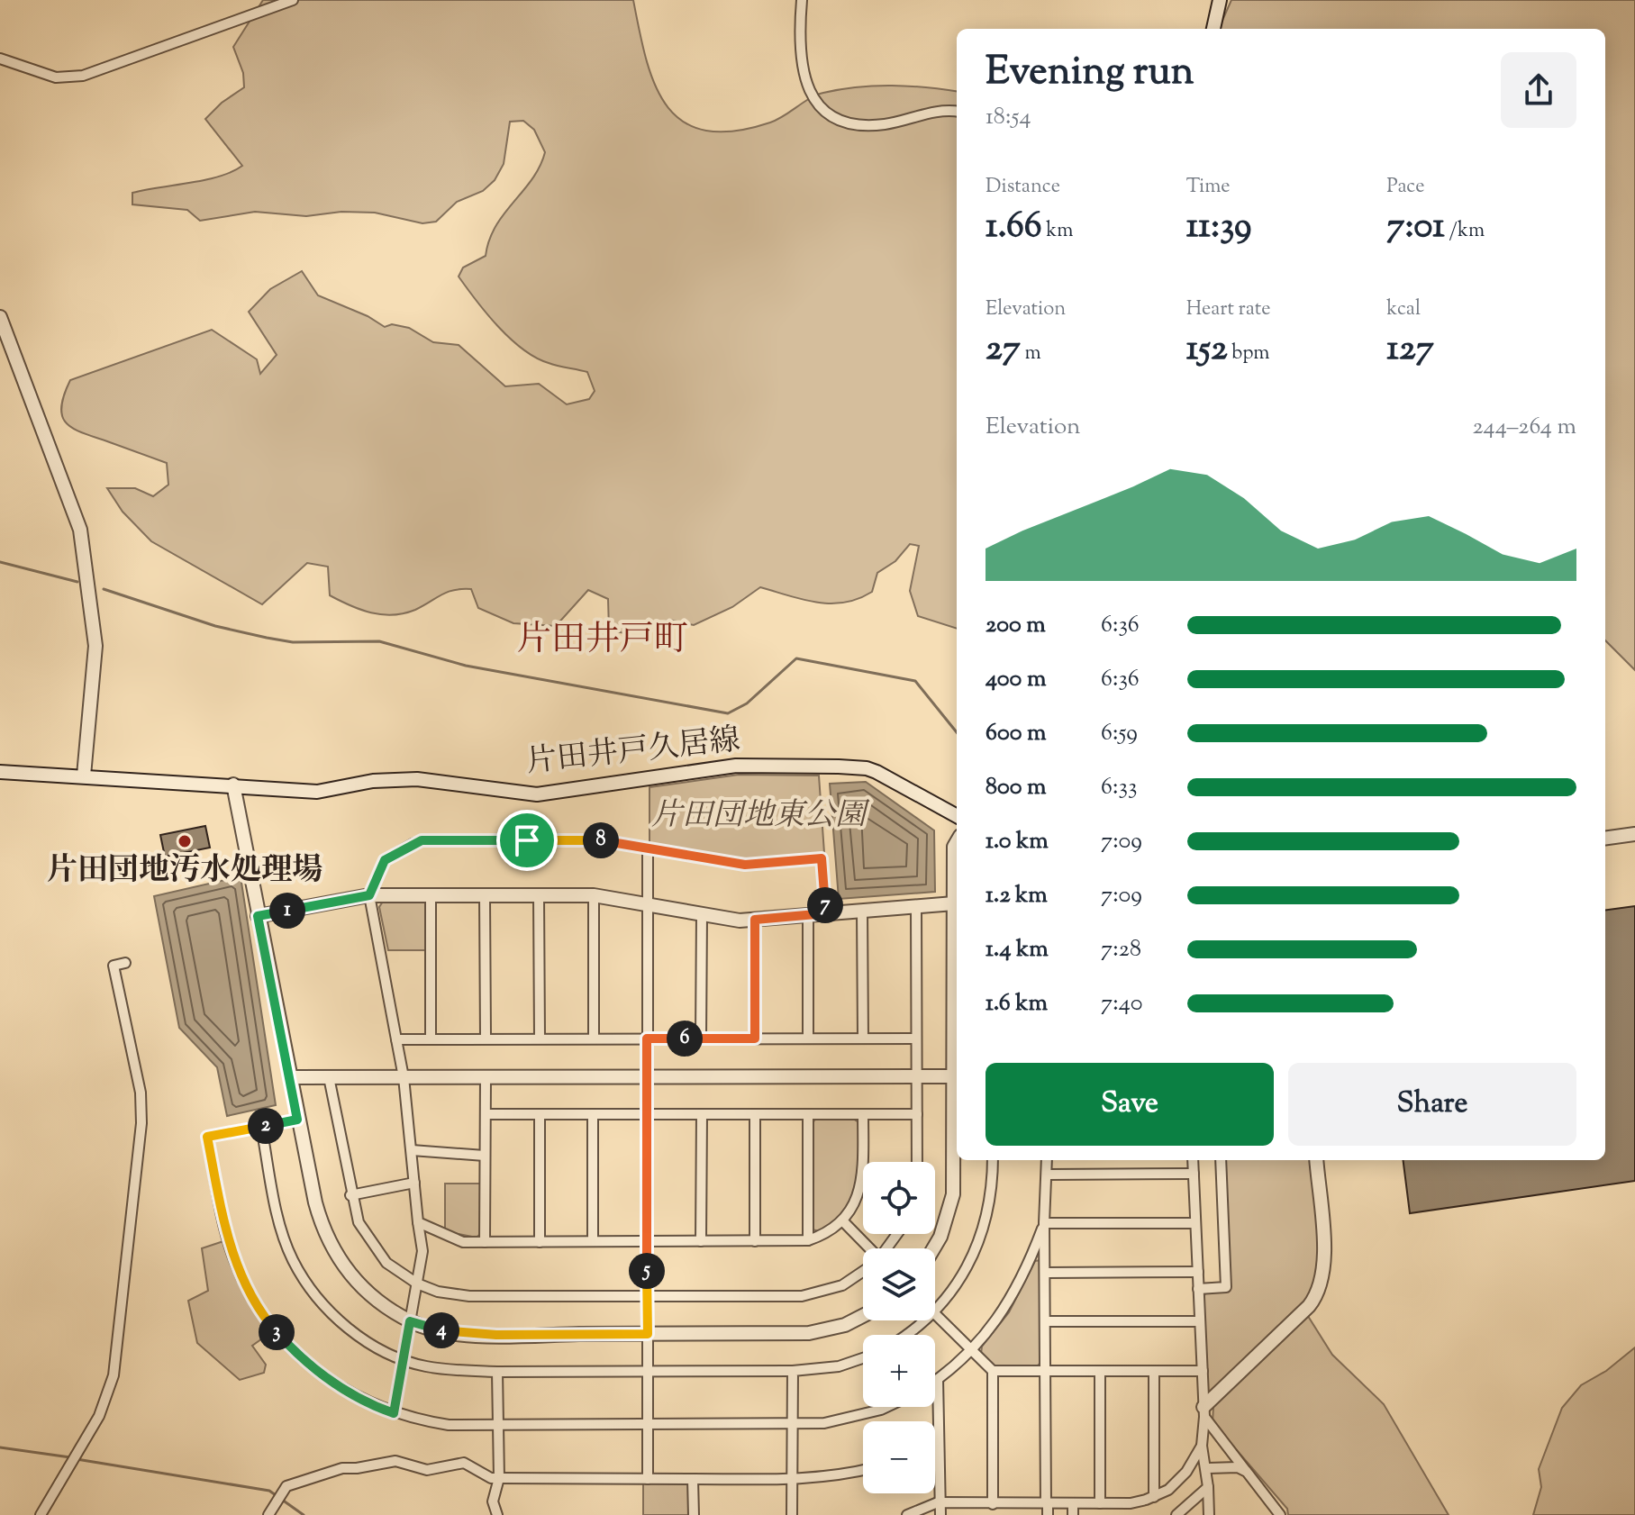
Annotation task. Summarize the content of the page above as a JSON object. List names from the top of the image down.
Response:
{
  "streets": {
    "street": ["片田井戸久居線"]
  },
  "districts": ["片田井戸町"],
  "parks": ["片田団地東公園"],
  "places": ["片田団地汚水処理場"],
  "page": {
    "heading": ["Evening run", "18:54"],
    "stats": [
      ["Distance", "1.66 km"],
      ["Time", "11:39"],
      ["Pace", "7:01 /km"],
      ["Elevation", "27 m"],
      ["Heart rate", "152 bpm"],
      ["kcal", "127"]
    ],
    "chart": ["Elevation", "244–264 m"],
    "list": [
      {
        "name": "200 m",
        "note": "6:36"
      },
      {
        "name": "400 m",
        "note": "6:36"
      },
      {
        "name": "600 m",
        "note": "6:59"
      },
      {
        "name": "800 m",
        "note": "6:33"
      },
      {
        "name": "1.0 km",
        "note": "7:09"
      },
      {
        "name": "1.2 km",
        "note": "7:09"
      },
      {
        "name": "1.4 km",
        "note": "7:28"
      },
      {
        "name": "1.6 km",
        "note": "7:40"
      }
    ],
    "pins": [
      "8",
      "7",
      "1",
      "6",
      "2",
      "5",
      "4",
      "3"
    ],
    "buttons": ["Save", "Share"],
    "map_buttons": ["+", "−"]
  }
}
